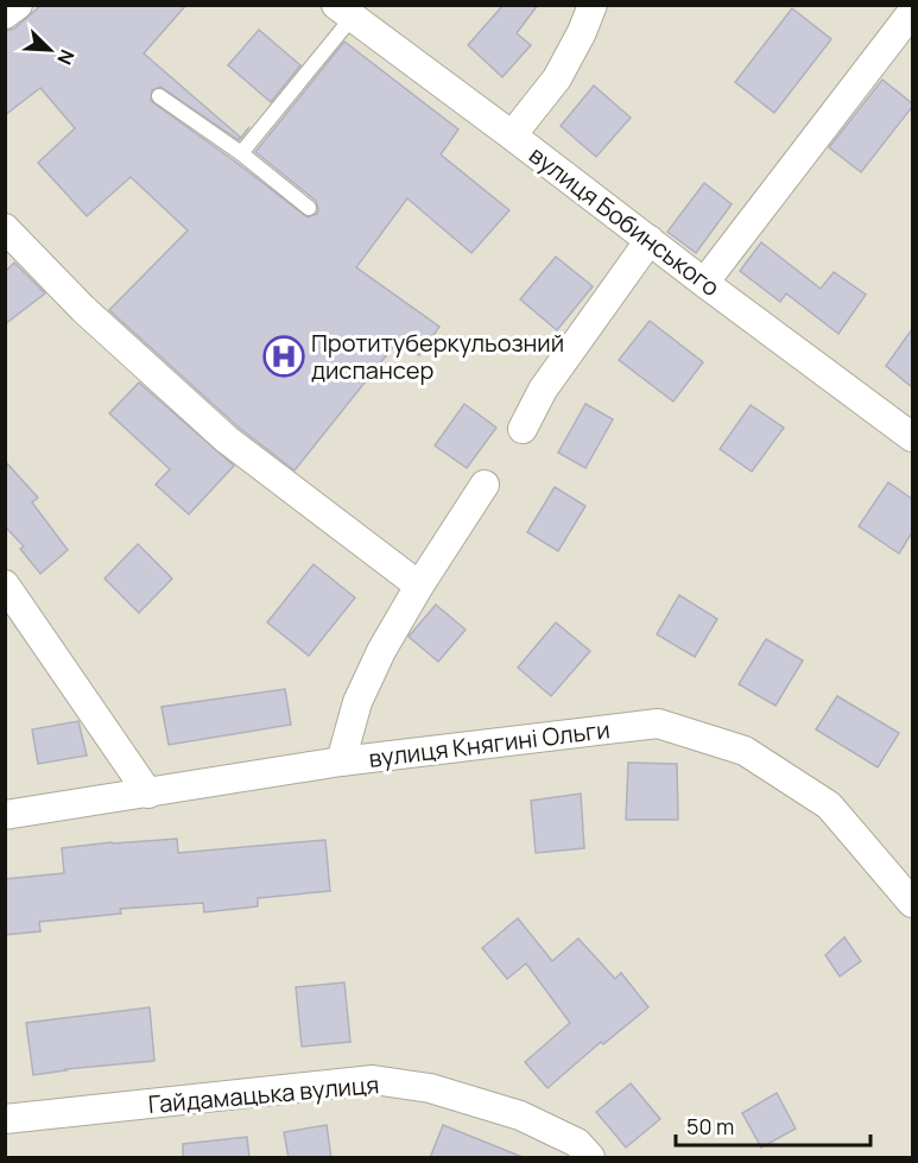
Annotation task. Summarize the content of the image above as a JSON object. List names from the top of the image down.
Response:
{
  "streets": {
    "street": ["вулиця Бобинського", "вулиця Княгині Ольги", "Гайдамацька вулиця"]
  },
  "places": {
    "hospital": ["Протитуберкульозний диспансер"]
  },
  "scale_bar": "50 m",
  "north": "bottom right"
}
